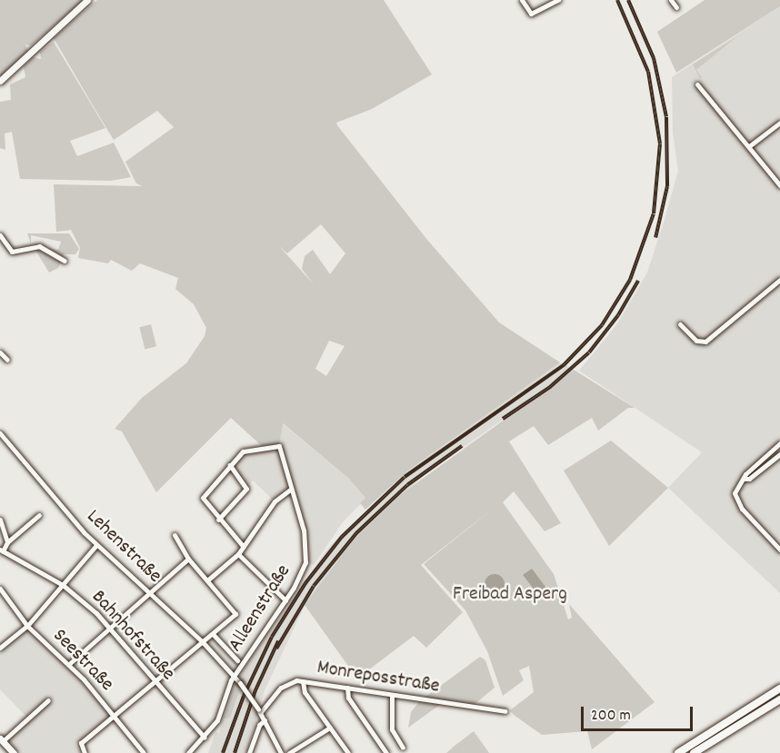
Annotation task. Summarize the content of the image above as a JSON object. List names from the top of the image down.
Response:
{
  "streets": {
    "street": [
      "Lehenstraße",
      "Alleenstraße",
      "Bahnhofstraße",
      "Seestraße",
      "Monreposstraße"
    ]
  },
  "crossings": [
    ["Lehenstraße", "Alleenstraße"],
    ["Lehenstraße", "Monreposstraße"],
    ["Alleenstraße", "Bahnhofstraße"]
  ],
  "parks": ["Freibad Asperg"],
  "scale_bar": "200 m"
}
